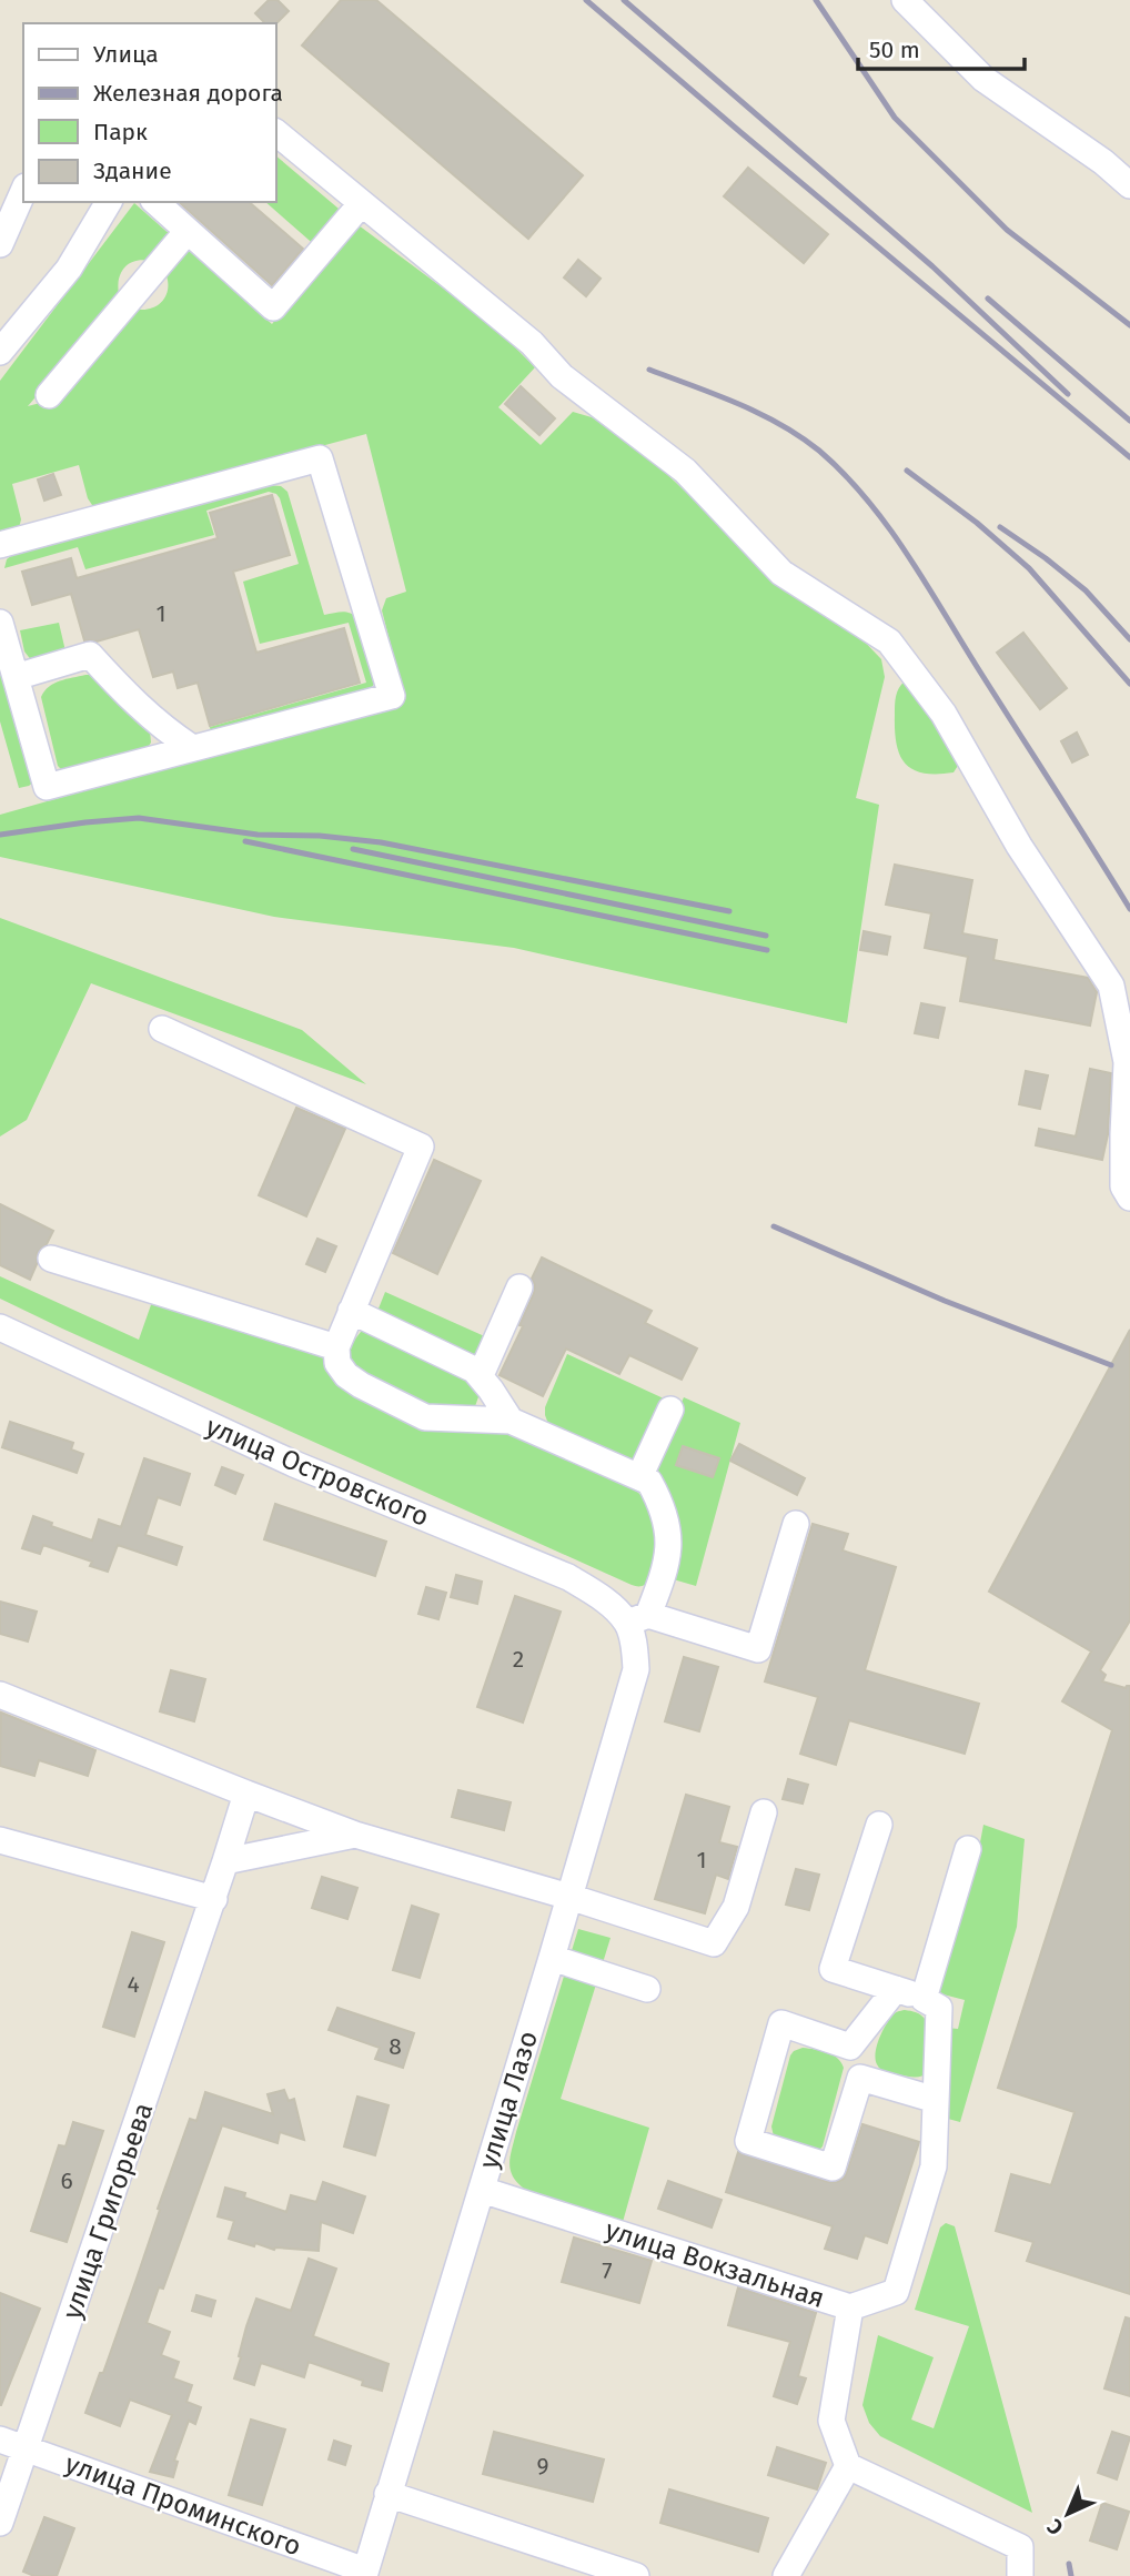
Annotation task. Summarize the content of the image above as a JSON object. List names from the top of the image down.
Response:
{
  "streets": {
    "street": [
      "улица Островского",
      "улица Лазо",
      "улица Григорьева",
      "улица Вокзальная",
      "улица Проминского"
    ]
  },
  "crossings": [
    ["улица Островского", "улица Лазо"],
    ["улица Лазо", "улица Вокзальная"],
    ["улица Лазо", "улица Проминского"],
    ["улица Григорьева", "улица Проминского"]
  ],
  "house_numbers": [
    "1",
    "2",
    "1",
    "4",
    "8",
    "6",
    "7",
    "9"
  ],
  "legend": [
    "Улица",
    "Железная дорога",
    "Парк",
    "Здание"
  ],
  "scale_bar": "50 m",
  "north": "bottom left"
}
